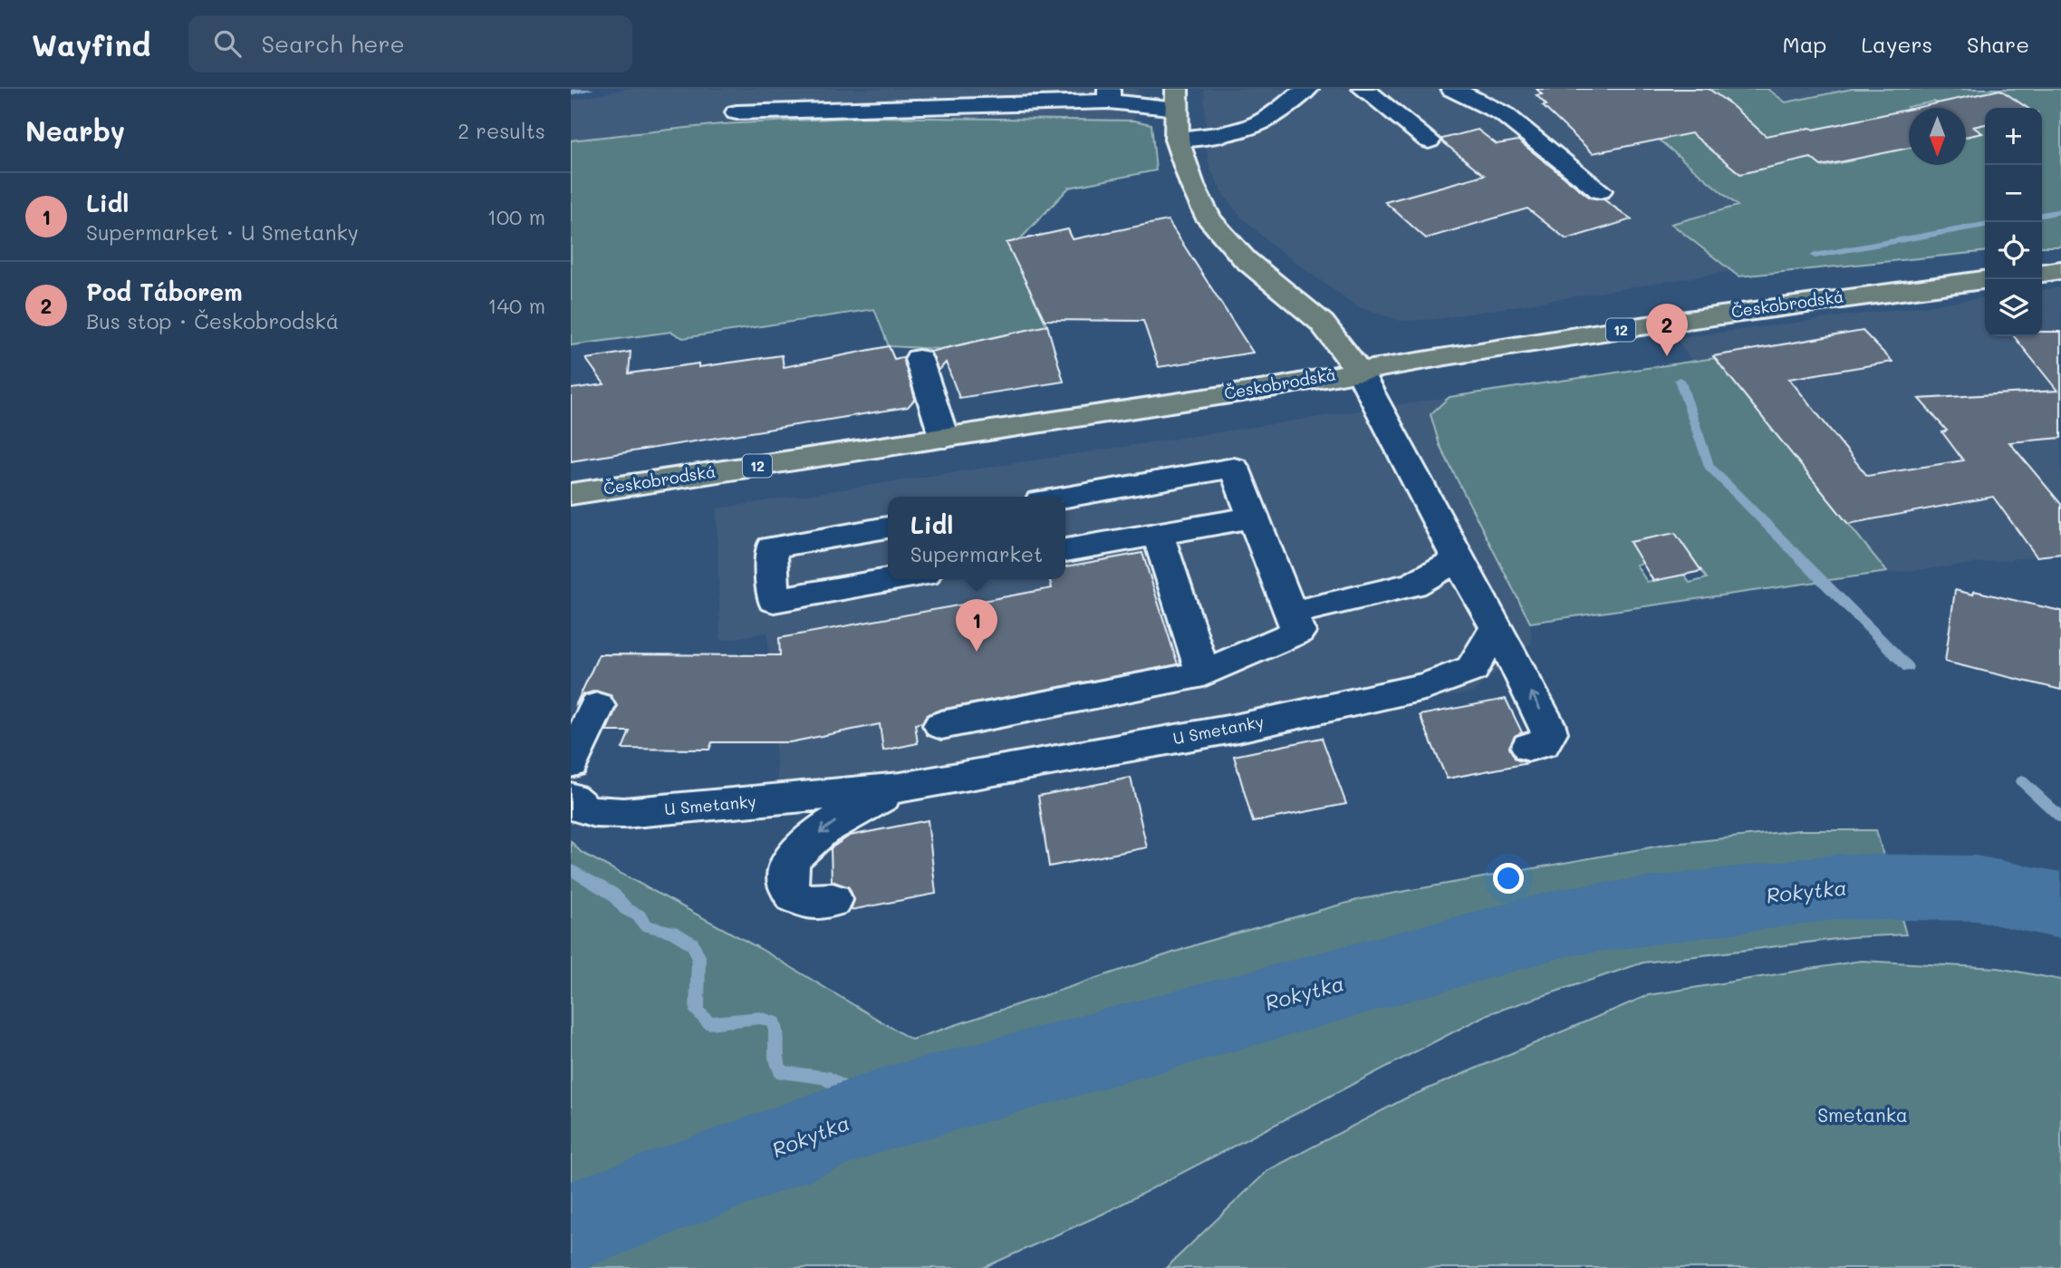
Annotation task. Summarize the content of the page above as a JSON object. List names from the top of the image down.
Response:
{
  "streets": {
    "main road": ["Českobrodská", "12"],
    "street": ["U Smetanky"]
  },
  "water": ["Rokytka"],
  "parks": ["Smetanka"],
  "north": "bottom",
  "page": {
    "header": "Wayfind",
    "search": "Search here",
    "nav": ["Map", "Layers", "Share"],
    "heading": ["Nearby", "2 results"],
    "map_buttons": ["+", "−"],
    "list": [
      {
        "mark": "1",
        "name": "Lidl",
        "note": "Supermarket · U Smetanky",
        "value": "100 m"
      },
      {
        "mark": "2",
        "name": "Pod Táborem",
        "note": "Bus stop · Českobrodská",
        "value": "140 m"
      }
    ],
    "pins": ["2", "1"],
    "popup": ["Lidl", "Supermarket"]
  }
}
